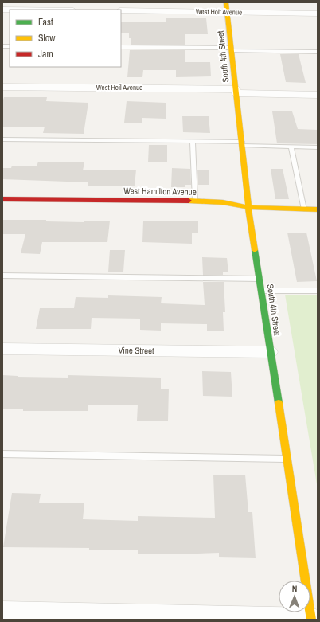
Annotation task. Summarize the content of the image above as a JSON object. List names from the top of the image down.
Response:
{
  "streets": {
    "main road": ["South 4th Street", "West Hamilton Avenue"],
    "street": ["West Holt Avenue", "West Heil Avenue", "Vine Street"]
  },
  "crossings": [
    ["West Holt Avenue", "South 4th Street"],
    ["South 4th Street", "West Heil Avenue"],
    ["South 4th Street", "West Hamilton Avenue"],
    ["South 4th Street", "Vine Street"]
  ],
  "legend": ["Fast", "Slow", "Jam"],
  "north": "top"
}
